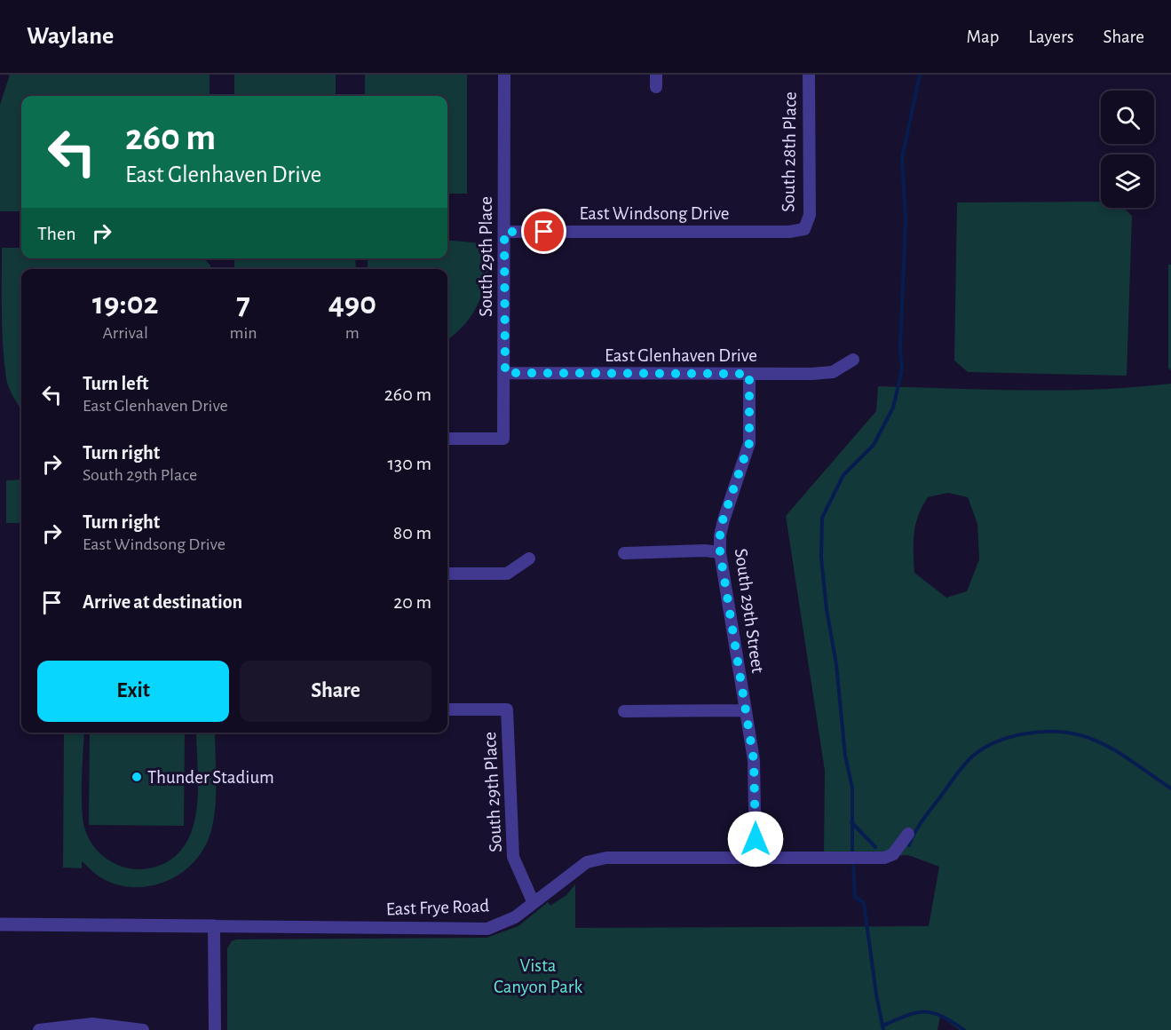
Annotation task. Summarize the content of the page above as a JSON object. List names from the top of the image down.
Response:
{
  "streets": {
    "street": [
      "South 28th Place",
      "East Windsong Drive",
      "South 29th Place",
      "East Glenhaven Drive",
      "South 29th Street",
      "East Frye Road"
    ]
  },
  "crossings": [
    ["South 28th Place", "East Windsong Drive"],
    ["East Windsong Drive", "South 29th Place"],
    ["South 29th Place", "East Glenhaven Drive"],
    ["South 29th Place", "East Frye Road"],
    ["East Glenhaven Drive", "South 29th Street"],
    ["South 29th Street", "East Frye Road"]
  ],
  "parks": ["Vista Canyon Park"],
  "places": ["Thunder Stadium"],
  "page": {
    "header": "Waylane",
    "nav": ["Map", "Layers", "Share"],
    "turn": ["260 m", "East Glenhaven Drive"],
    "then": "Then",
    "eta": [
      "19:02",
      "Arrival",
      "7",
      "min",
      "490",
      "m"
    ],
    "list": [
      {
        "name": "Turn left",
        "note": "East Glenhaven Drive",
        "value": "260 m"
      },
      {
        "name": "Turn right",
        "note": "South 29th Place",
        "value": "130 m"
      },
      {
        "name": "Turn right",
        "note": "East Windsong Drive",
        "value": "80 m"
      },
      {
        "name": "Arrive at destination",
        "value": "20 m"
      }
    ],
    "buttons": ["Exit", "Share"]
  }
}
